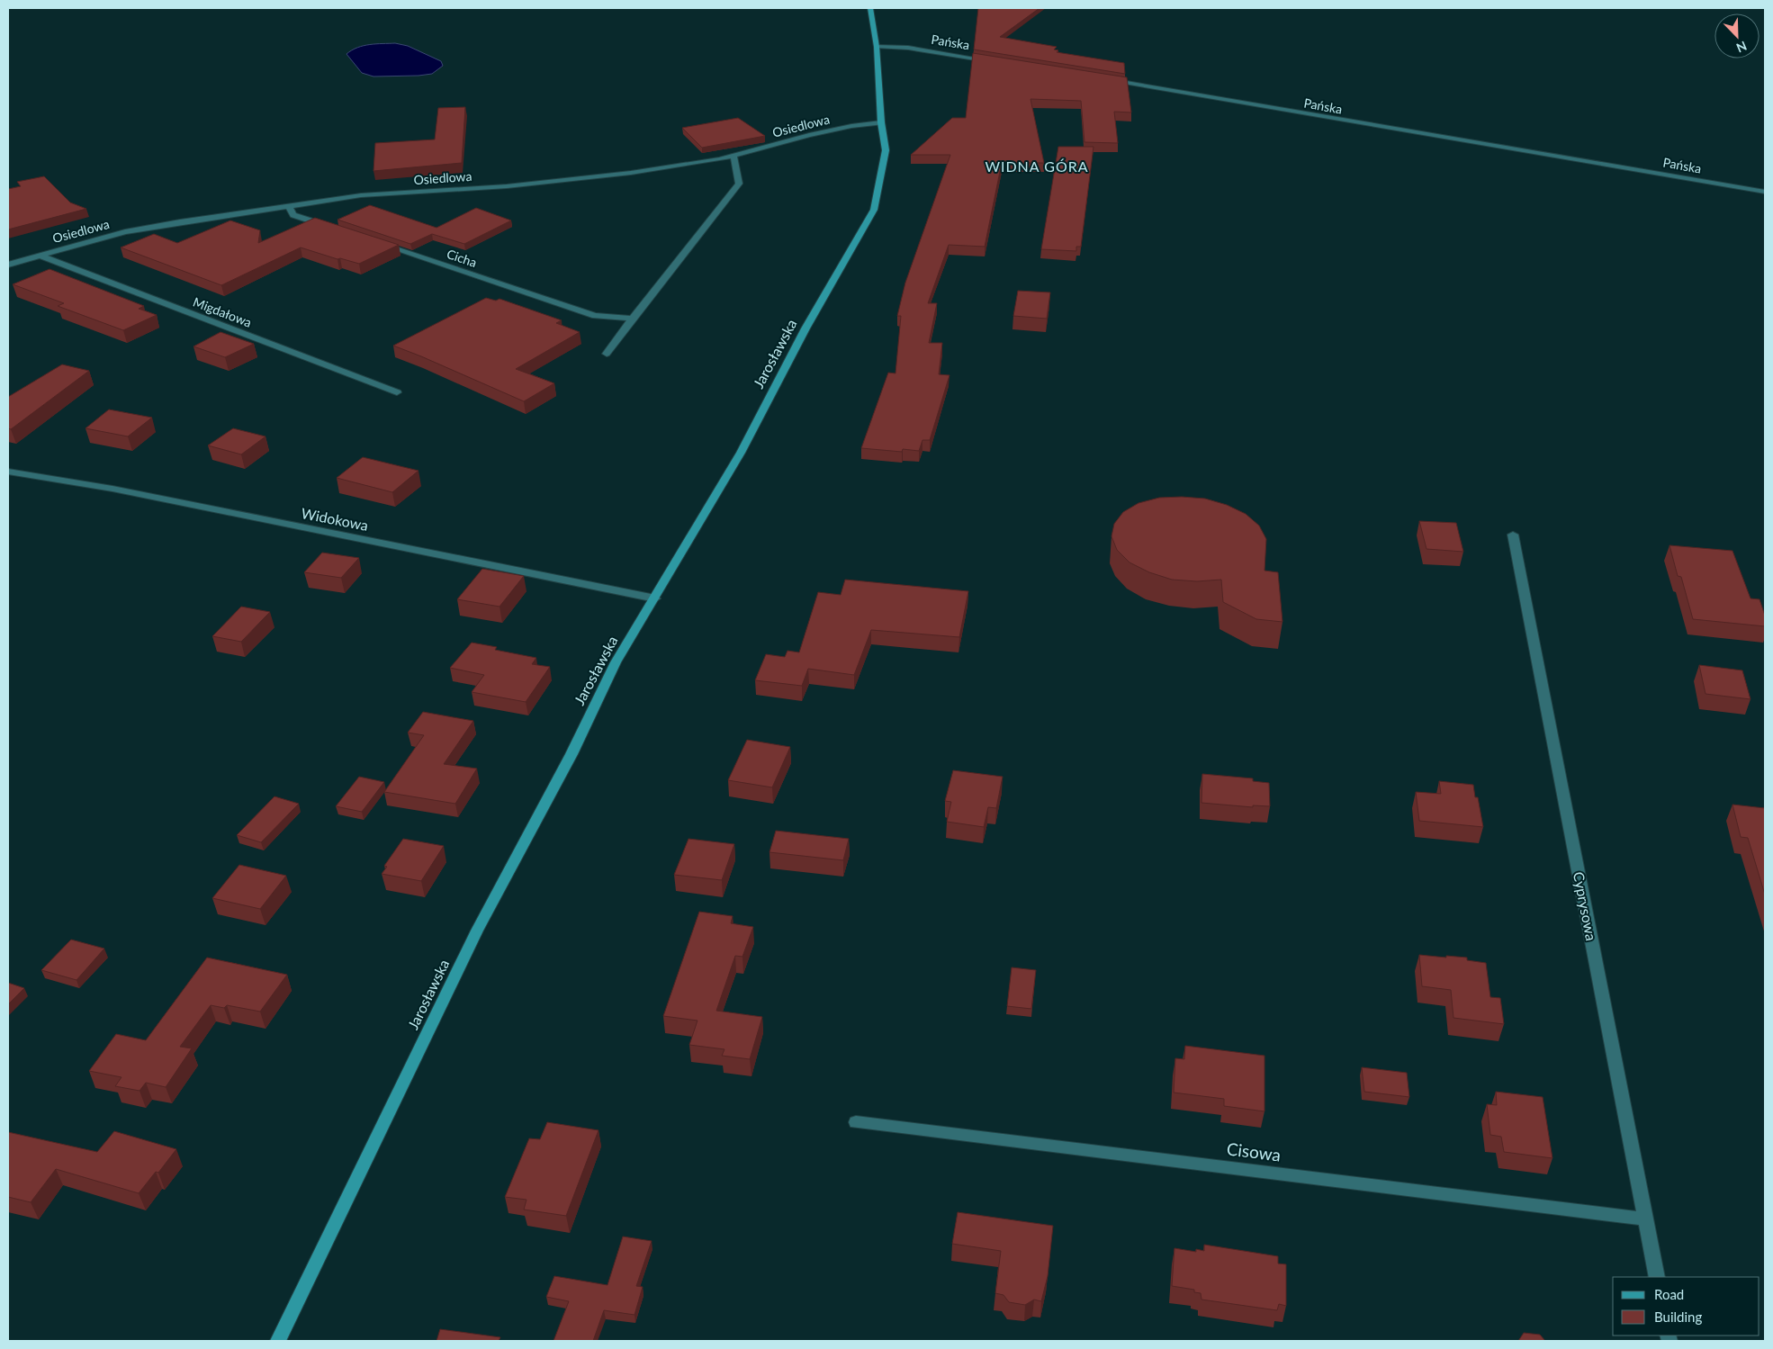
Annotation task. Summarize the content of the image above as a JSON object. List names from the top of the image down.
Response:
{
  "streets": {
    "main road": ["Jarosławska"],
    "street": [
      "Pańska",
      "Osiedlowa",
      "Cicha",
      "Migdałowa",
      "Widokowa",
      "Cyprysowa",
      "Cisowa"
    ]
  },
  "crossings": [
    ["Pańska", "Jarosławska"],
    ["Osiedlowa", "Migdałowa"],
    ["Osiedlowa", "Jarosławska"],
    ["Jarosławska", "Widokowa"],
    ["Cyprysowa", "Cisowa"]
  ],
  "districts": ["WIDNA GÓRA"],
  "legend": ["Road", "Building"],
  "north": "bottom right"
}
